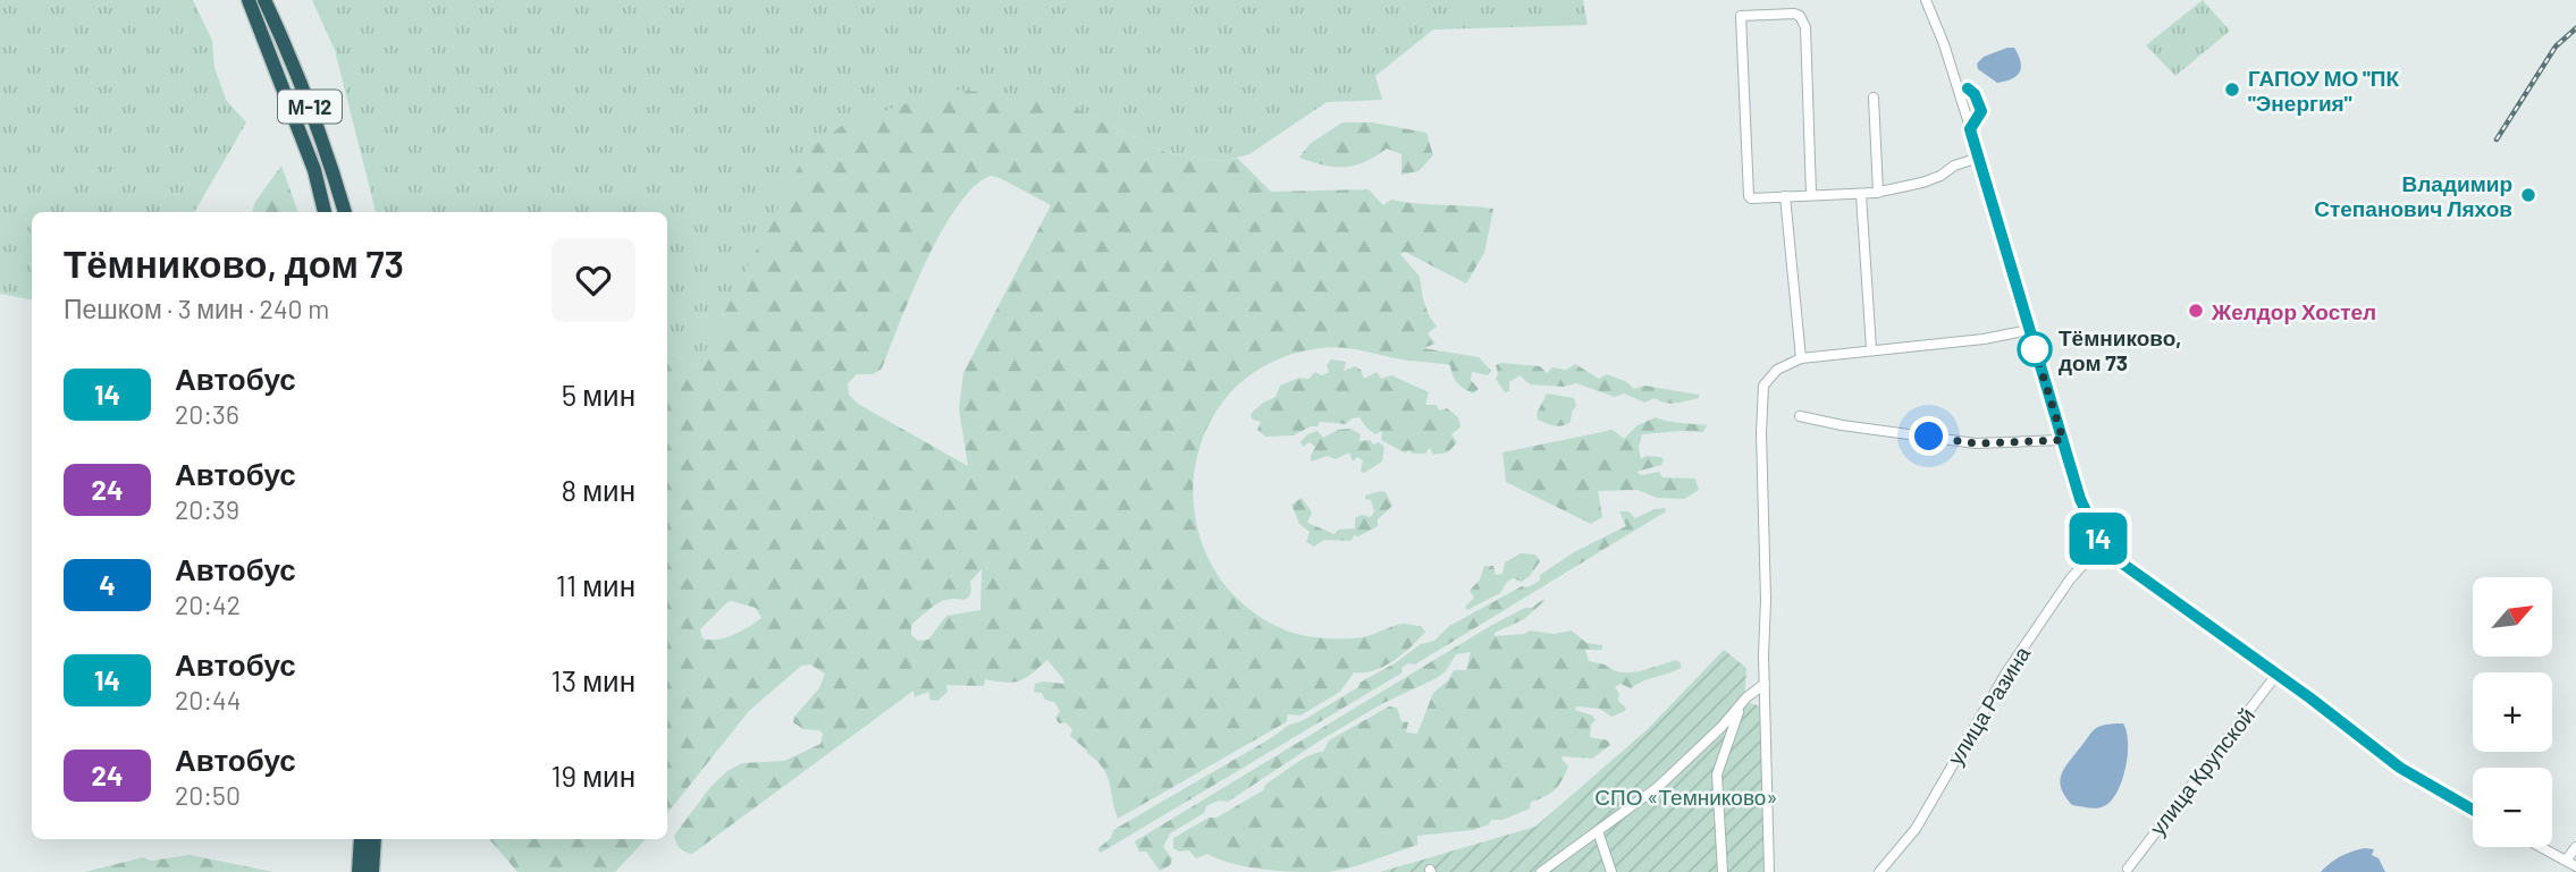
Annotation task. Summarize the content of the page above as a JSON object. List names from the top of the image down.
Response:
{
  "streets": {
    "highway": ["М-12"],
    "street": ["улица Разина", "улица Крупской"]
  },
  "parks": ["СПО «Темниково»"],
  "places": [
    "ГАПОУ МО \"ПК \"Энергия\"",
    "Владимир Степанович Ляхов",
    "Желдор Хостел",
    "Тёмниково, дом 73"
  ],
  "lines": ["bus line 14"],
  "north": "top right",
  "page": {
    "on_map": "14",
    "heading": ["Тёмниково, дом 73", "Пешком · 3 мин · 240 m"],
    "list": [
      {
        "mark": "14",
        "name": "Автобус",
        "note": "20:36",
        "value": "5 мин"
      },
      {
        "mark": "24",
        "name": "Автобус",
        "note": "20:39",
        "value": "8 мин"
      },
      {
        "mark": "4",
        "name": "Автобус",
        "note": "20:42",
        "value": "11 мин"
      },
      {
        "mark": "14",
        "name": "Автобус",
        "note": "20:44",
        "value": "13 мин"
      },
      {
        "mark": "24",
        "name": "Автобус",
        "note": "20:50",
        "value": "19 мин"
      }
    ],
    "map_buttons": ["+", "−"]
  }
}
